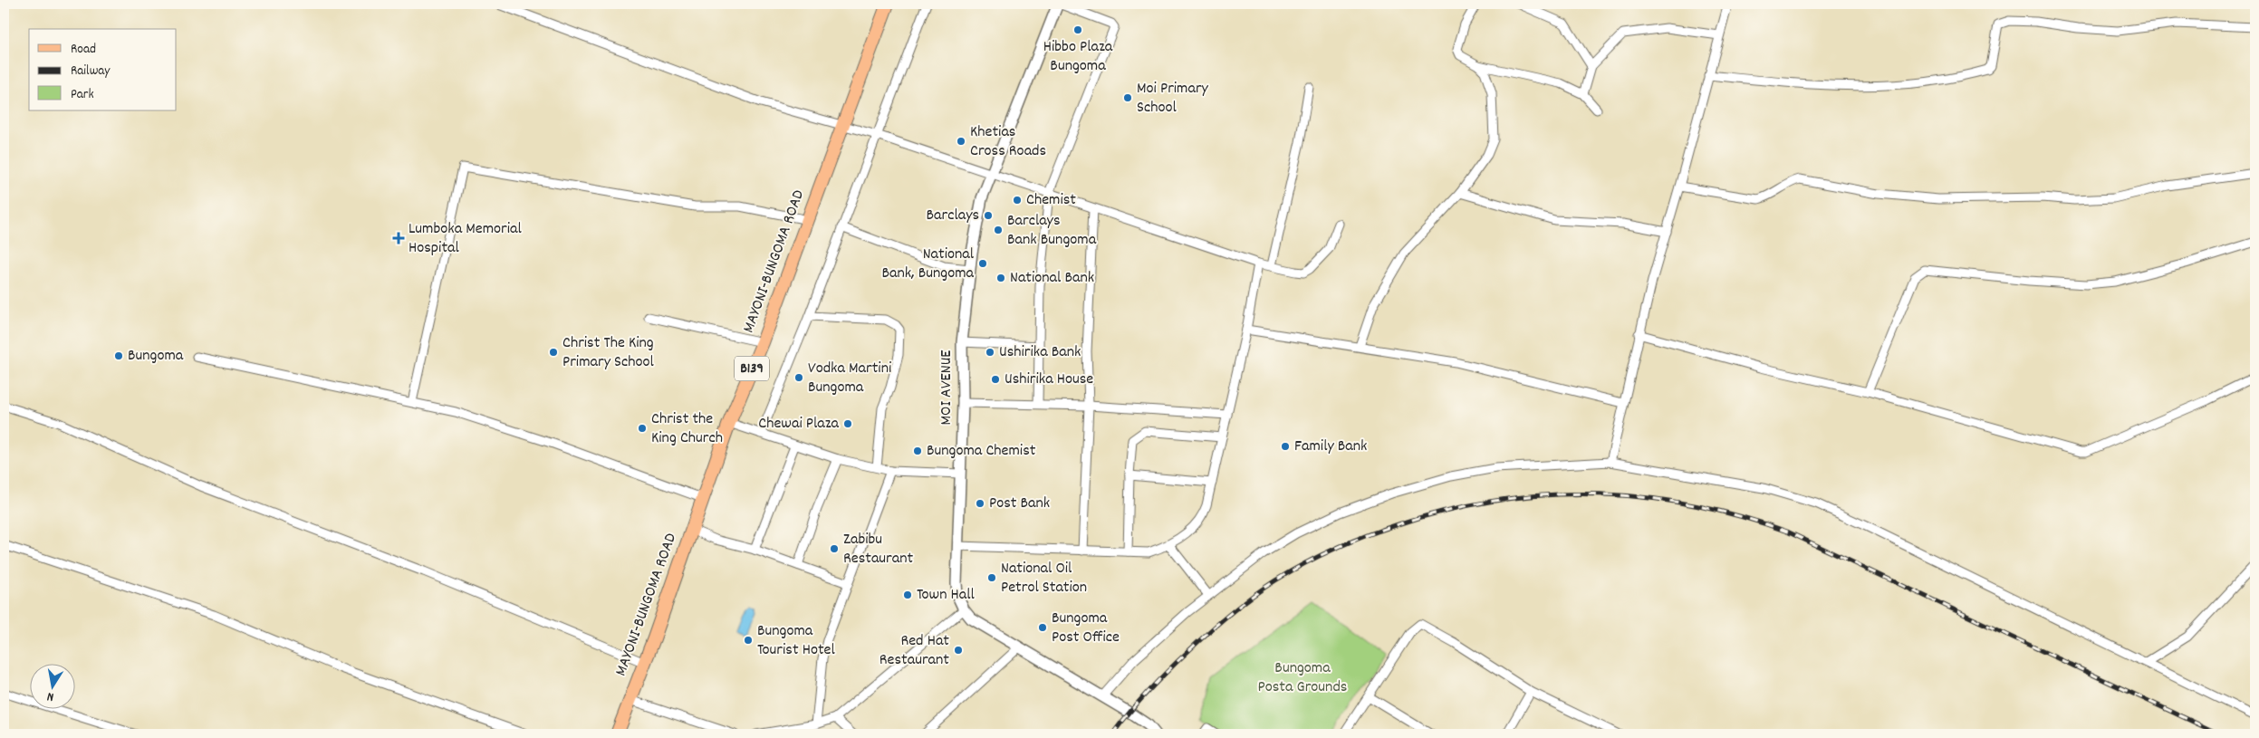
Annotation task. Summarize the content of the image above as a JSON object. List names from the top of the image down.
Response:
{
  "streets": {
    "main road": ["MAYONI-BUNGOMA ROAD", "B139"],
    "street": ["MOI AVENUE"]
  },
  "parks": ["Bungoma Posta Grounds"],
  "places": {
    "other": [
      "Hibbo Plaza Bungoma",
      "Moi Primary School",
      "Khetias Cross Roads",
      "Chemist",
      "Barclays",
      "Barclays Bank Bungoma",
      "National Bank, Bungoma",
      "National Bank",
      "Christ The King Primary School",
      "Ushirika Bank",
      "Bungoma",
      "Vodka Martini Bungoma",
      "Ushirika House",
      "Chewai Plaza",
      "Christ the King Church",
      "Family Bank",
      "Bungoma Chemist",
      "Post Bank",
      "Zabibu Restaurant",
      "National Oil Petrol Station",
      "Town Hall",
      "Bungoma Post Office",
      "Bungoma Tourist Hotel",
      "Red Hat Restaurant"
    ],
    "health": ["Lumboka Memorial Hospital"]
  },
  "legend": ["Road", "Railway", "Park"],
  "north": "bottom"
}
